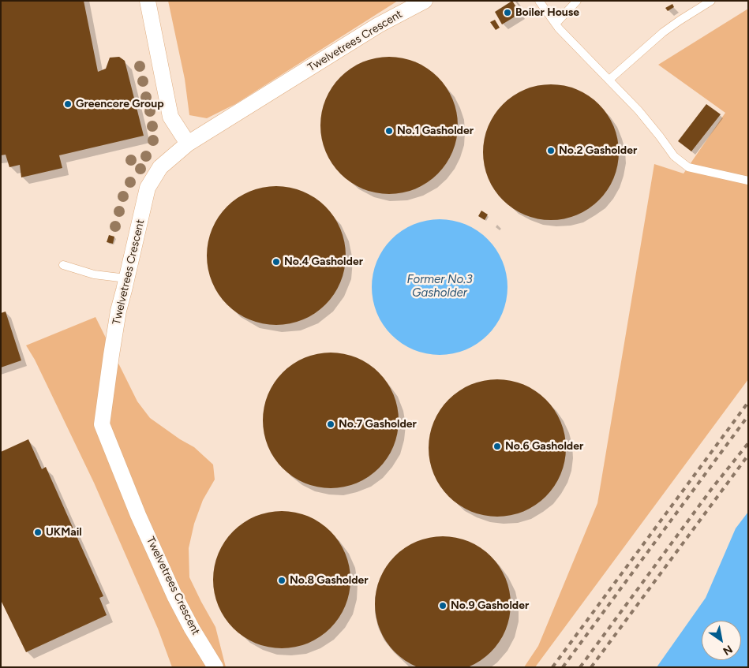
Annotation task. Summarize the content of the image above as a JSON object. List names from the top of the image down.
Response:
{
  "streets": {
    "street": ["Twelvetrees Crescent"]
  },
  "water": ["Former No.3 Gasholder"],
  "places": [
    "Boiler House",
    "Greencore Group",
    "No.1 Gasholder",
    "No.2 Gasholder",
    "No.4 Gasholder",
    "No.7 Gasholder",
    "No.6 Gasholder",
    "UKMail",
    "No.8 Gasholder",
    "No.9 Gasholder"
  ],
  "north": "bottom right"
}
